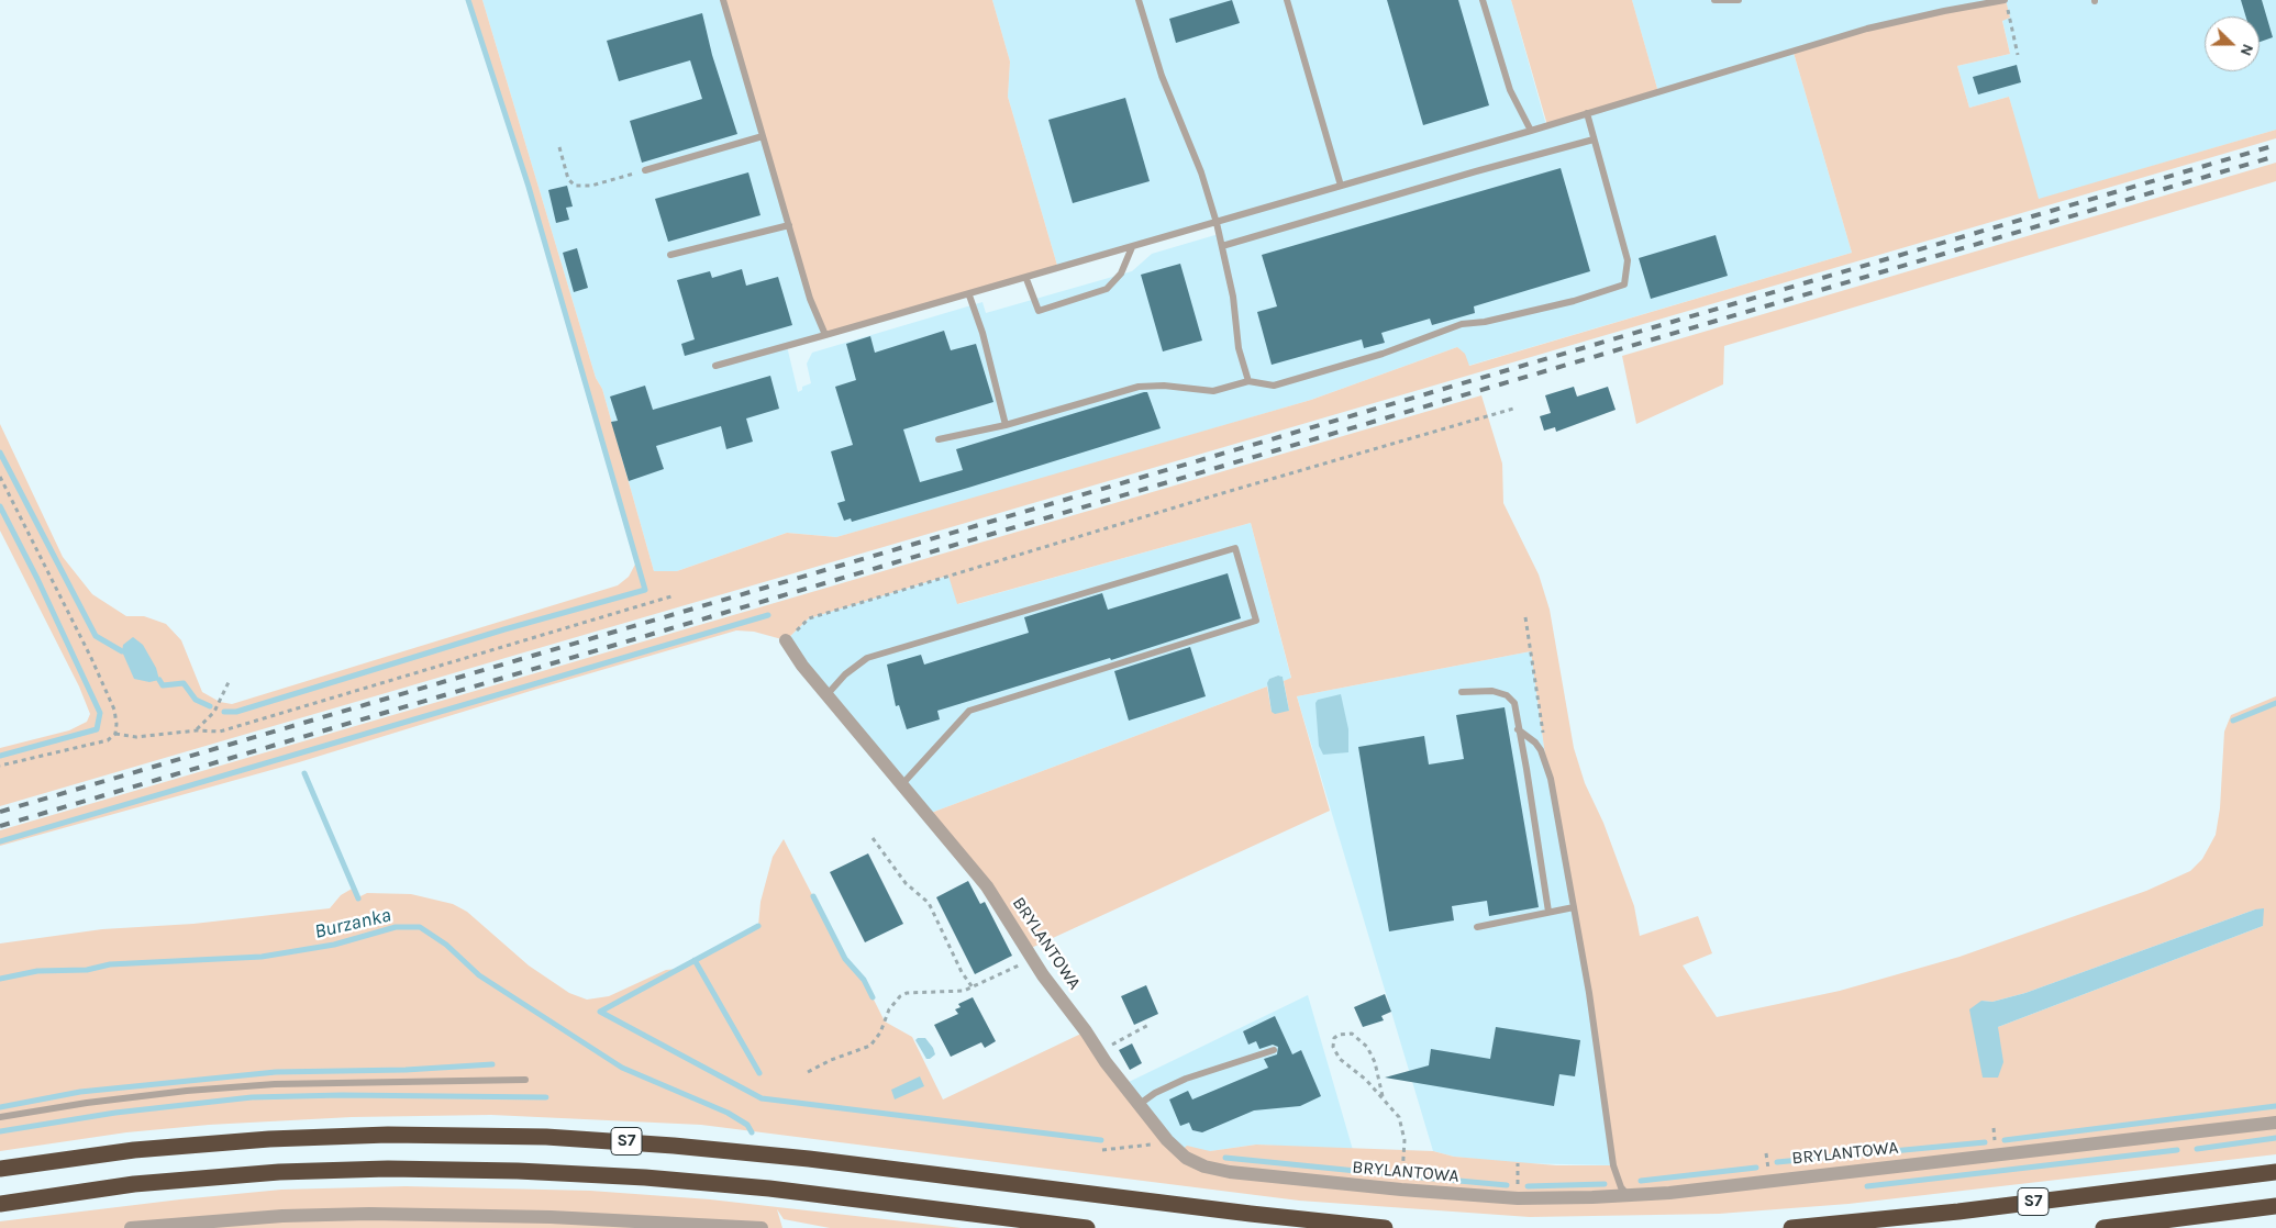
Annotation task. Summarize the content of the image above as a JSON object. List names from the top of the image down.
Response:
{
  "streets": {
    "highway": ["S7"],
    "street": ["BRYLANTOWA"]
  },
  "water": ["Burzanka"],
  "north": "right"
}
